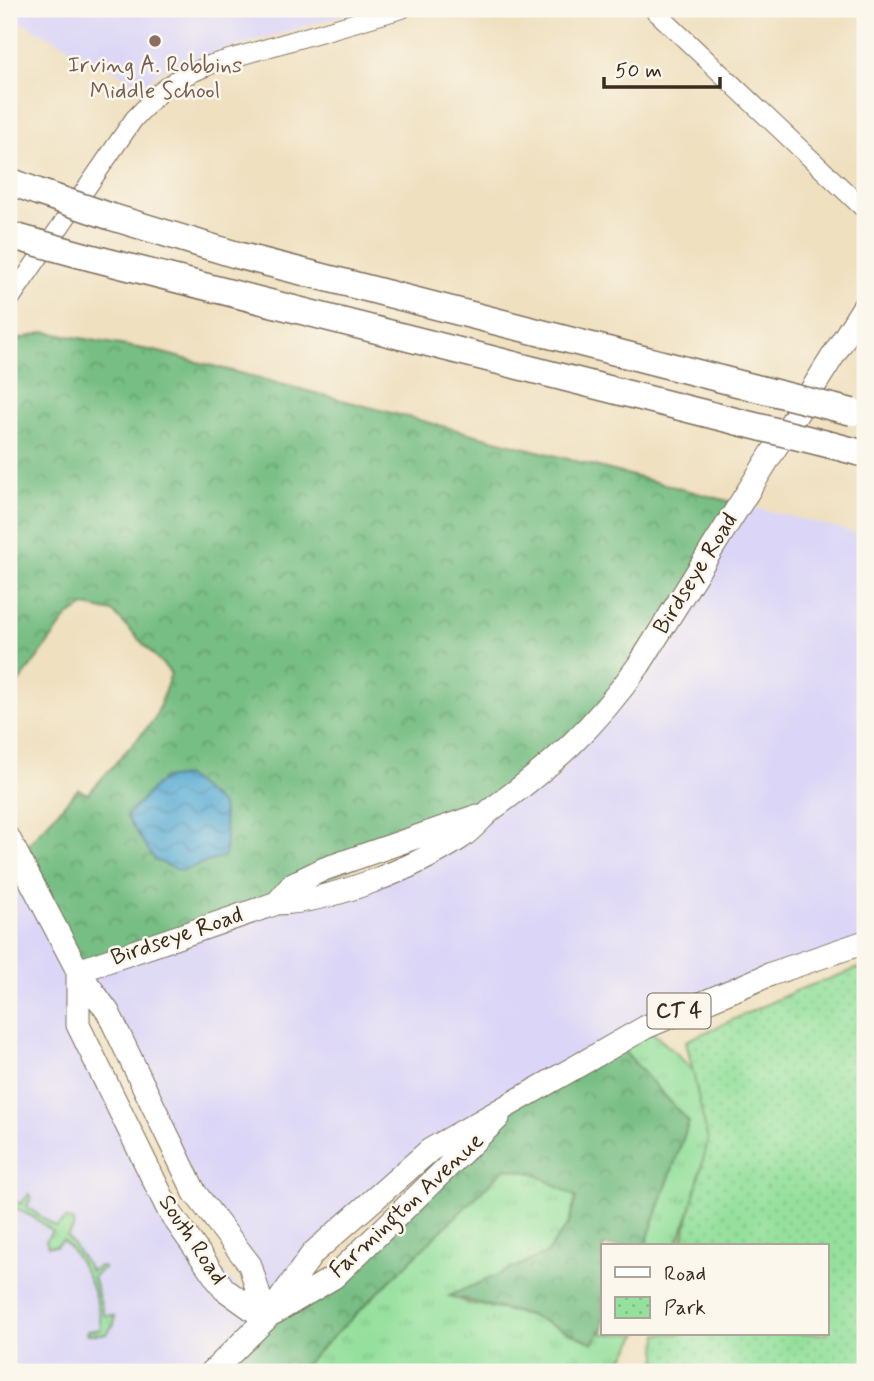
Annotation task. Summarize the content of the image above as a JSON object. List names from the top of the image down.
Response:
{
  "streets": {
    "main road": [
      "Birdseye Road",
      "CT 4",
      "Farmington Avenue",
      "South Road"
    ]
  },
  "crossings": [
    ["Birdseye Road", "South Road"],
    ["Farmington Avenue", "South Road"]
  ],
  "places": ["Irving A. Robbins Middle School"],
  "legend": ["Road", "Park"],
  "scale_bar": "50 m"
}
